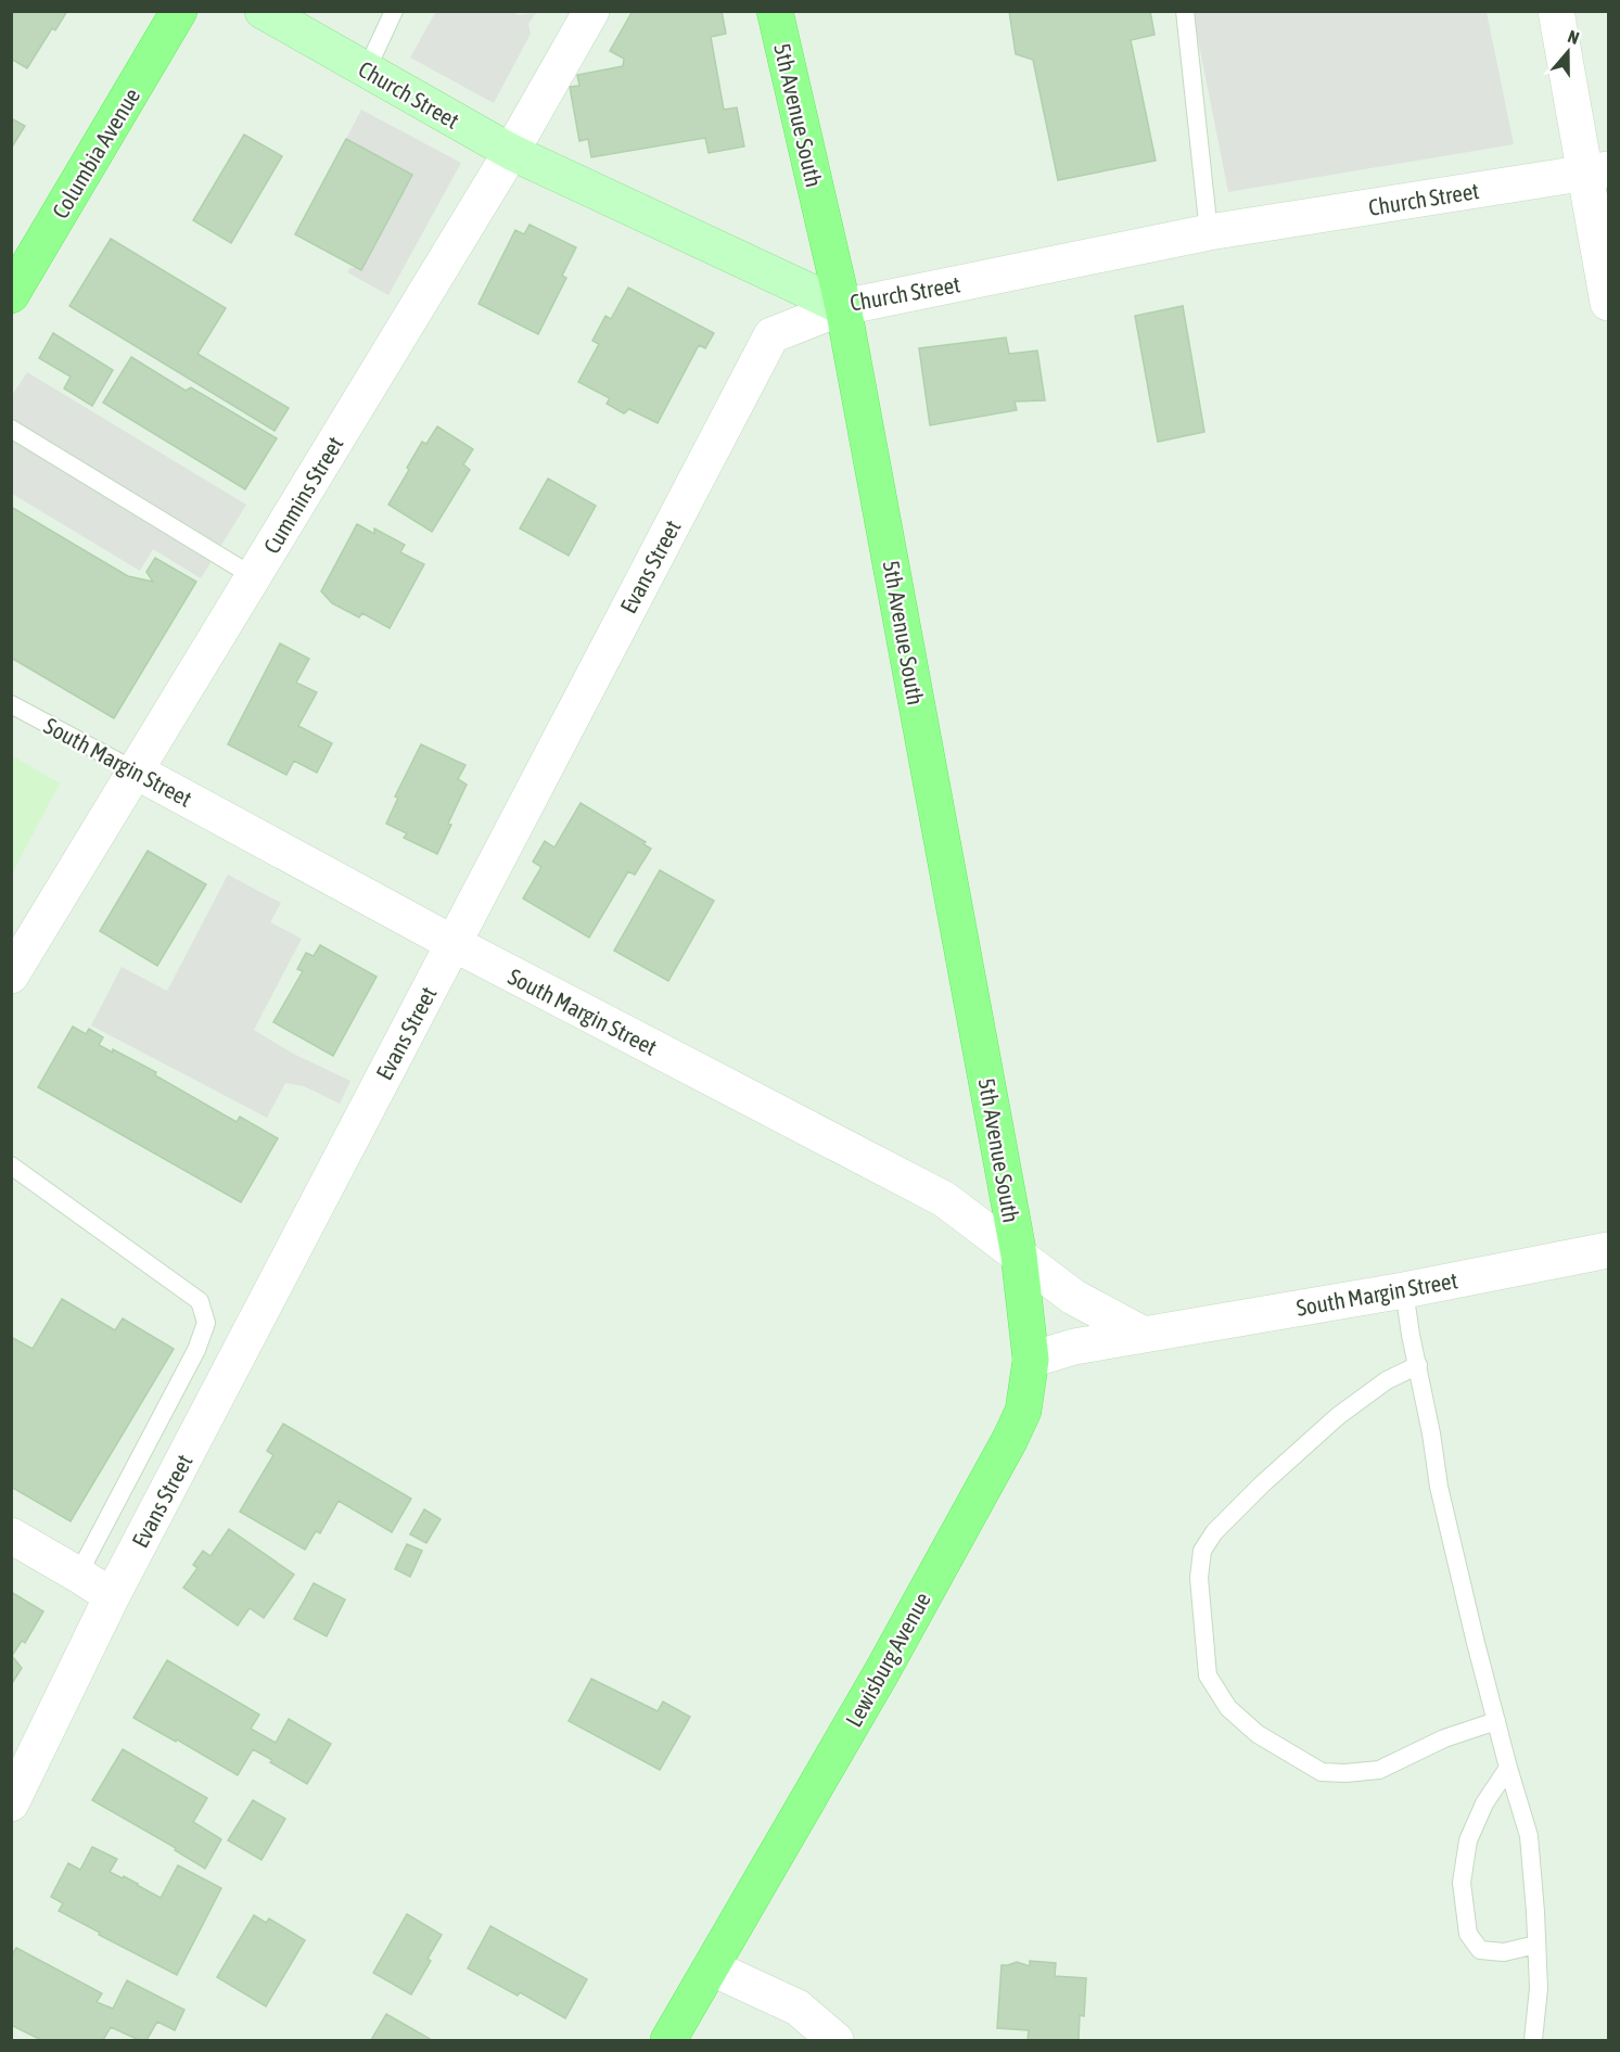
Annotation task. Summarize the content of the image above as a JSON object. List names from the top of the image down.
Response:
{
  "streets": {
    "main road": [
      "Church Street",
      "5th Avenue South",
      "Columbia Avenue",
      "Lewisburg Avenue"
    ],
    "street": ["Cummins Street", "Evans Street", "South Margin Street"]
  },
  "crossings": [
    ["Church Street", "5th Avenue South"],
    ["Church Street", "Cummins Street"],
    ["Church Street", "Evans Street"],
    ["5th Avenue South", "Evans Street"],
    ["5th Avenue South", "South Margin Street"],
    ["5th Avenue South", "Lewisburg Avenue"],
    ["Cummins Street", "South Margin Street"],
    ["Evans Street", "South Margin Street"],
    ["South Margin Street", "Lewisburg Avenue"]
  ],
  "north": "top"
}
